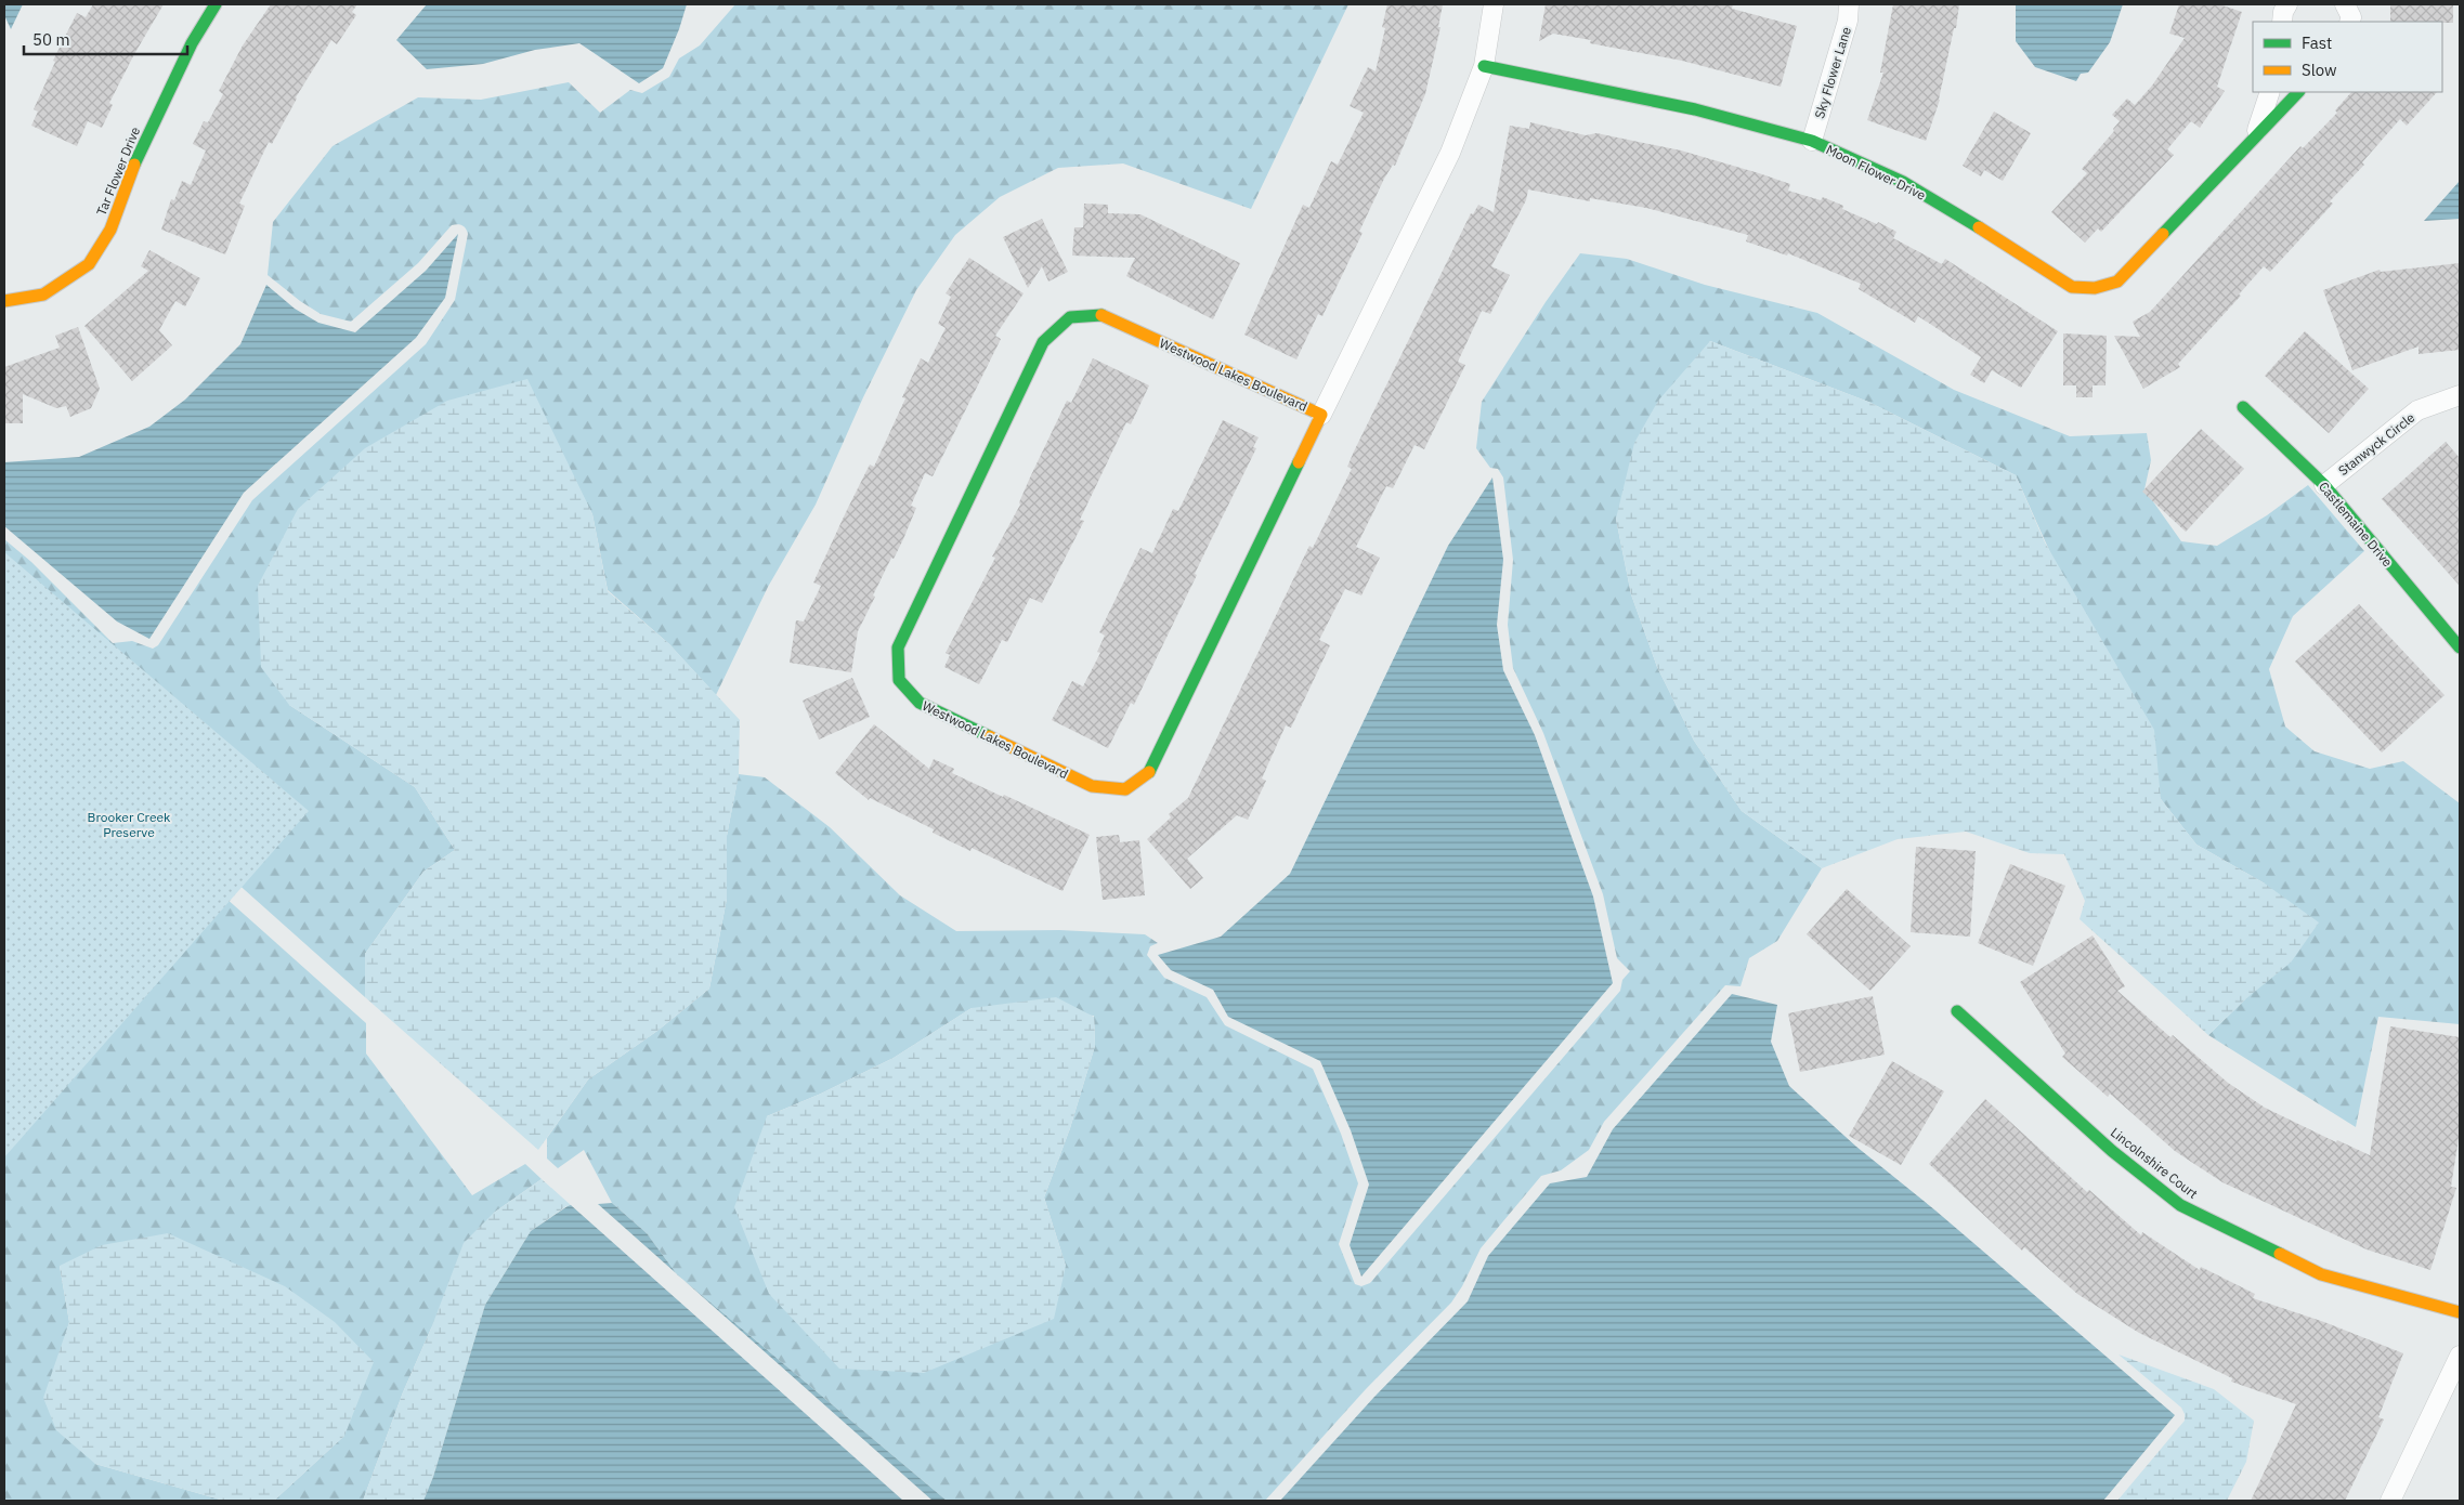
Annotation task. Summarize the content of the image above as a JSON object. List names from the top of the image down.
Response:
{
  "streets": {
    "street": [
      "Sky Flower Lane",
      "Tar Flower Drive",
      "Moon Flower Drive",
      "Westwood Lakes Boulevard",
      "Stanwyck Circle",
      "Castlemaine Drive",
      "Lincolnshire Court"
    ]
  },
  "crossings": [
    ["Sky Flower Lane", "Moon Flower Drive"],
    ["Moon Flower Drive", "Westwood Lakes Boulevard"],
    ["Stanwyck Circle", "Castlemaine Drive"]
  ],
  "parks": ["Brooker Creek Preserve"],
  "legend": ["Fast", "Slow"],
  "scale_bar": "50 m"
}
